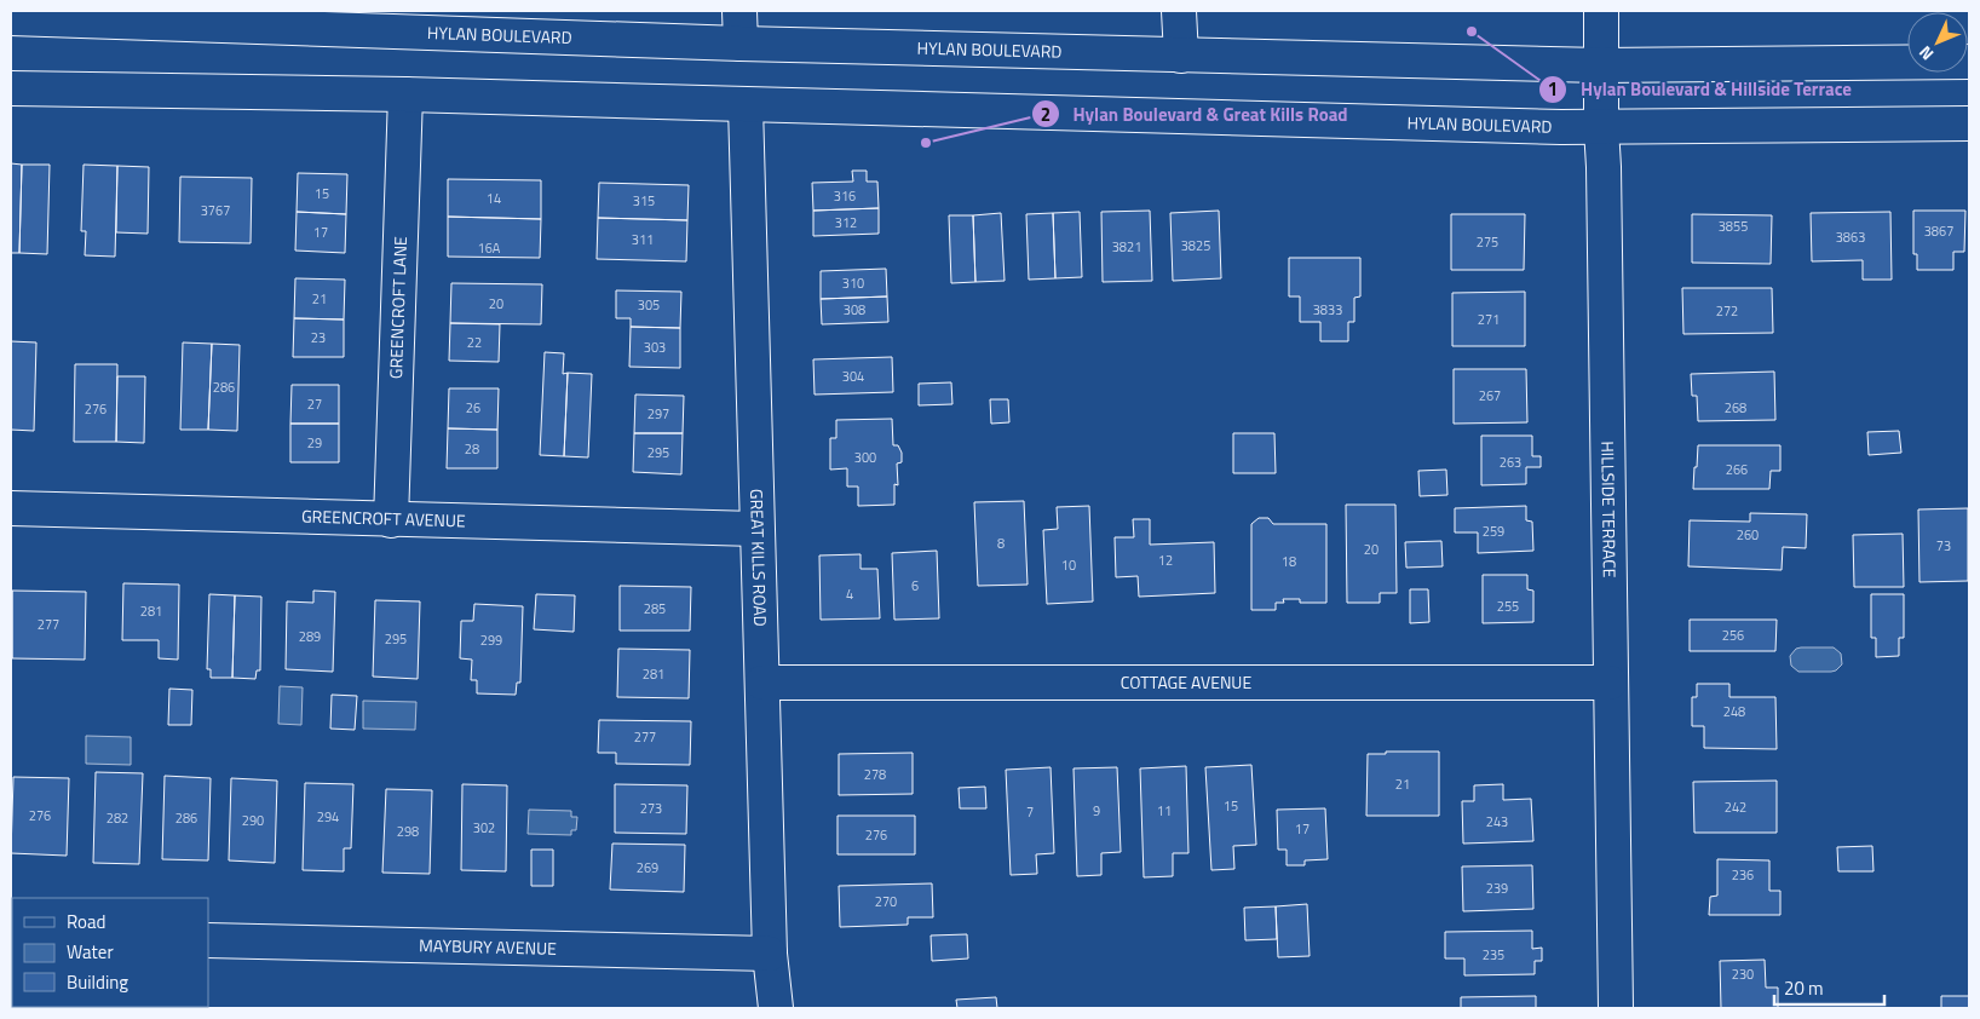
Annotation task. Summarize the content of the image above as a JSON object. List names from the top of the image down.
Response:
{
  "streets": {
    "street": [
      "HYLAN BOULEVARD",
      "GREENCROFT LANE",
      "HILLSIDE TERRACE",
      "GREENCROFT AVENUE",
      "GREAT KILLS ROAD",
      "COTTAGE AVENUE",
      "MAYBURY AVENUE"
    ]
  },
  "crossings": [
    ["HYLAN BOULEVARD", "GREENCROFT LANE"],
    ["HYLAN BOULEVARD", "HILLSIDE TERRACE"],
    ["HYLAN BOULEVARD", "GREAT KILLS ROAD"],
    ["GREENCROFT LANE", "GREENCROFT AVENUE"],
    ["HILLSIDE TERRACE", "COTTAGE AVENUE"],
    ["GREENCROFT AVENUE", "GREAT KILLS ROAD"],
    ["GREAT KILLS ROAD", "COTTAGE AVENUE"],
    ["GREAT KILLS ROAD", "MAYBURY AVENUE"]
  ],
  "places": ["Hylan Boulevard & Hillside Terrace", "Hylan Boulevard & Great Kills Road"],
  "house_numbers": [
    "15",
    "316",
    "14",
    "315",
    "3767",
    "312",
    "3855",
    "3867",
    "17",
    "3863",
    "311",
    "275",
    "3825",
    "3821",
    "16A",
    "310",
    "21",
    "20",
    "305",
    "308",
    "3833",
    "272",
    "271",
    "23",
    "22",
    "303",
    "304",
    "286",
    "267",
    "27",
    "26",
    "268",
    "276",
    "297",
    "29",
    "28",
    "295",
    "300",
    "263",
    "266",
    "259",
    "260",
    "8",
    "73",
    "20",
    "12",
    "18",
    "10",
    "6",
    "4",
    "255",
    "285",
    "281",
    "277",
    "256",
    "289",
    "295",
    "299",
    "281",
    "248",
    "277",
    "278",
    "21",
    "15",
    "242",
    "273",
    "9",
    "11",
    "7",
    "276",
    "294",
    "282",
    "286",
    "290",
    "243",
    "302",
    "17",
    "298",
    "276",
    "269",
    "236",
    "239",
    "270",
    "235",
    "230"
  ],
  "legend": ["Road", "Water", "Building"],
  "scale_bar": "20 m",
  "north": "bottom left"
}
